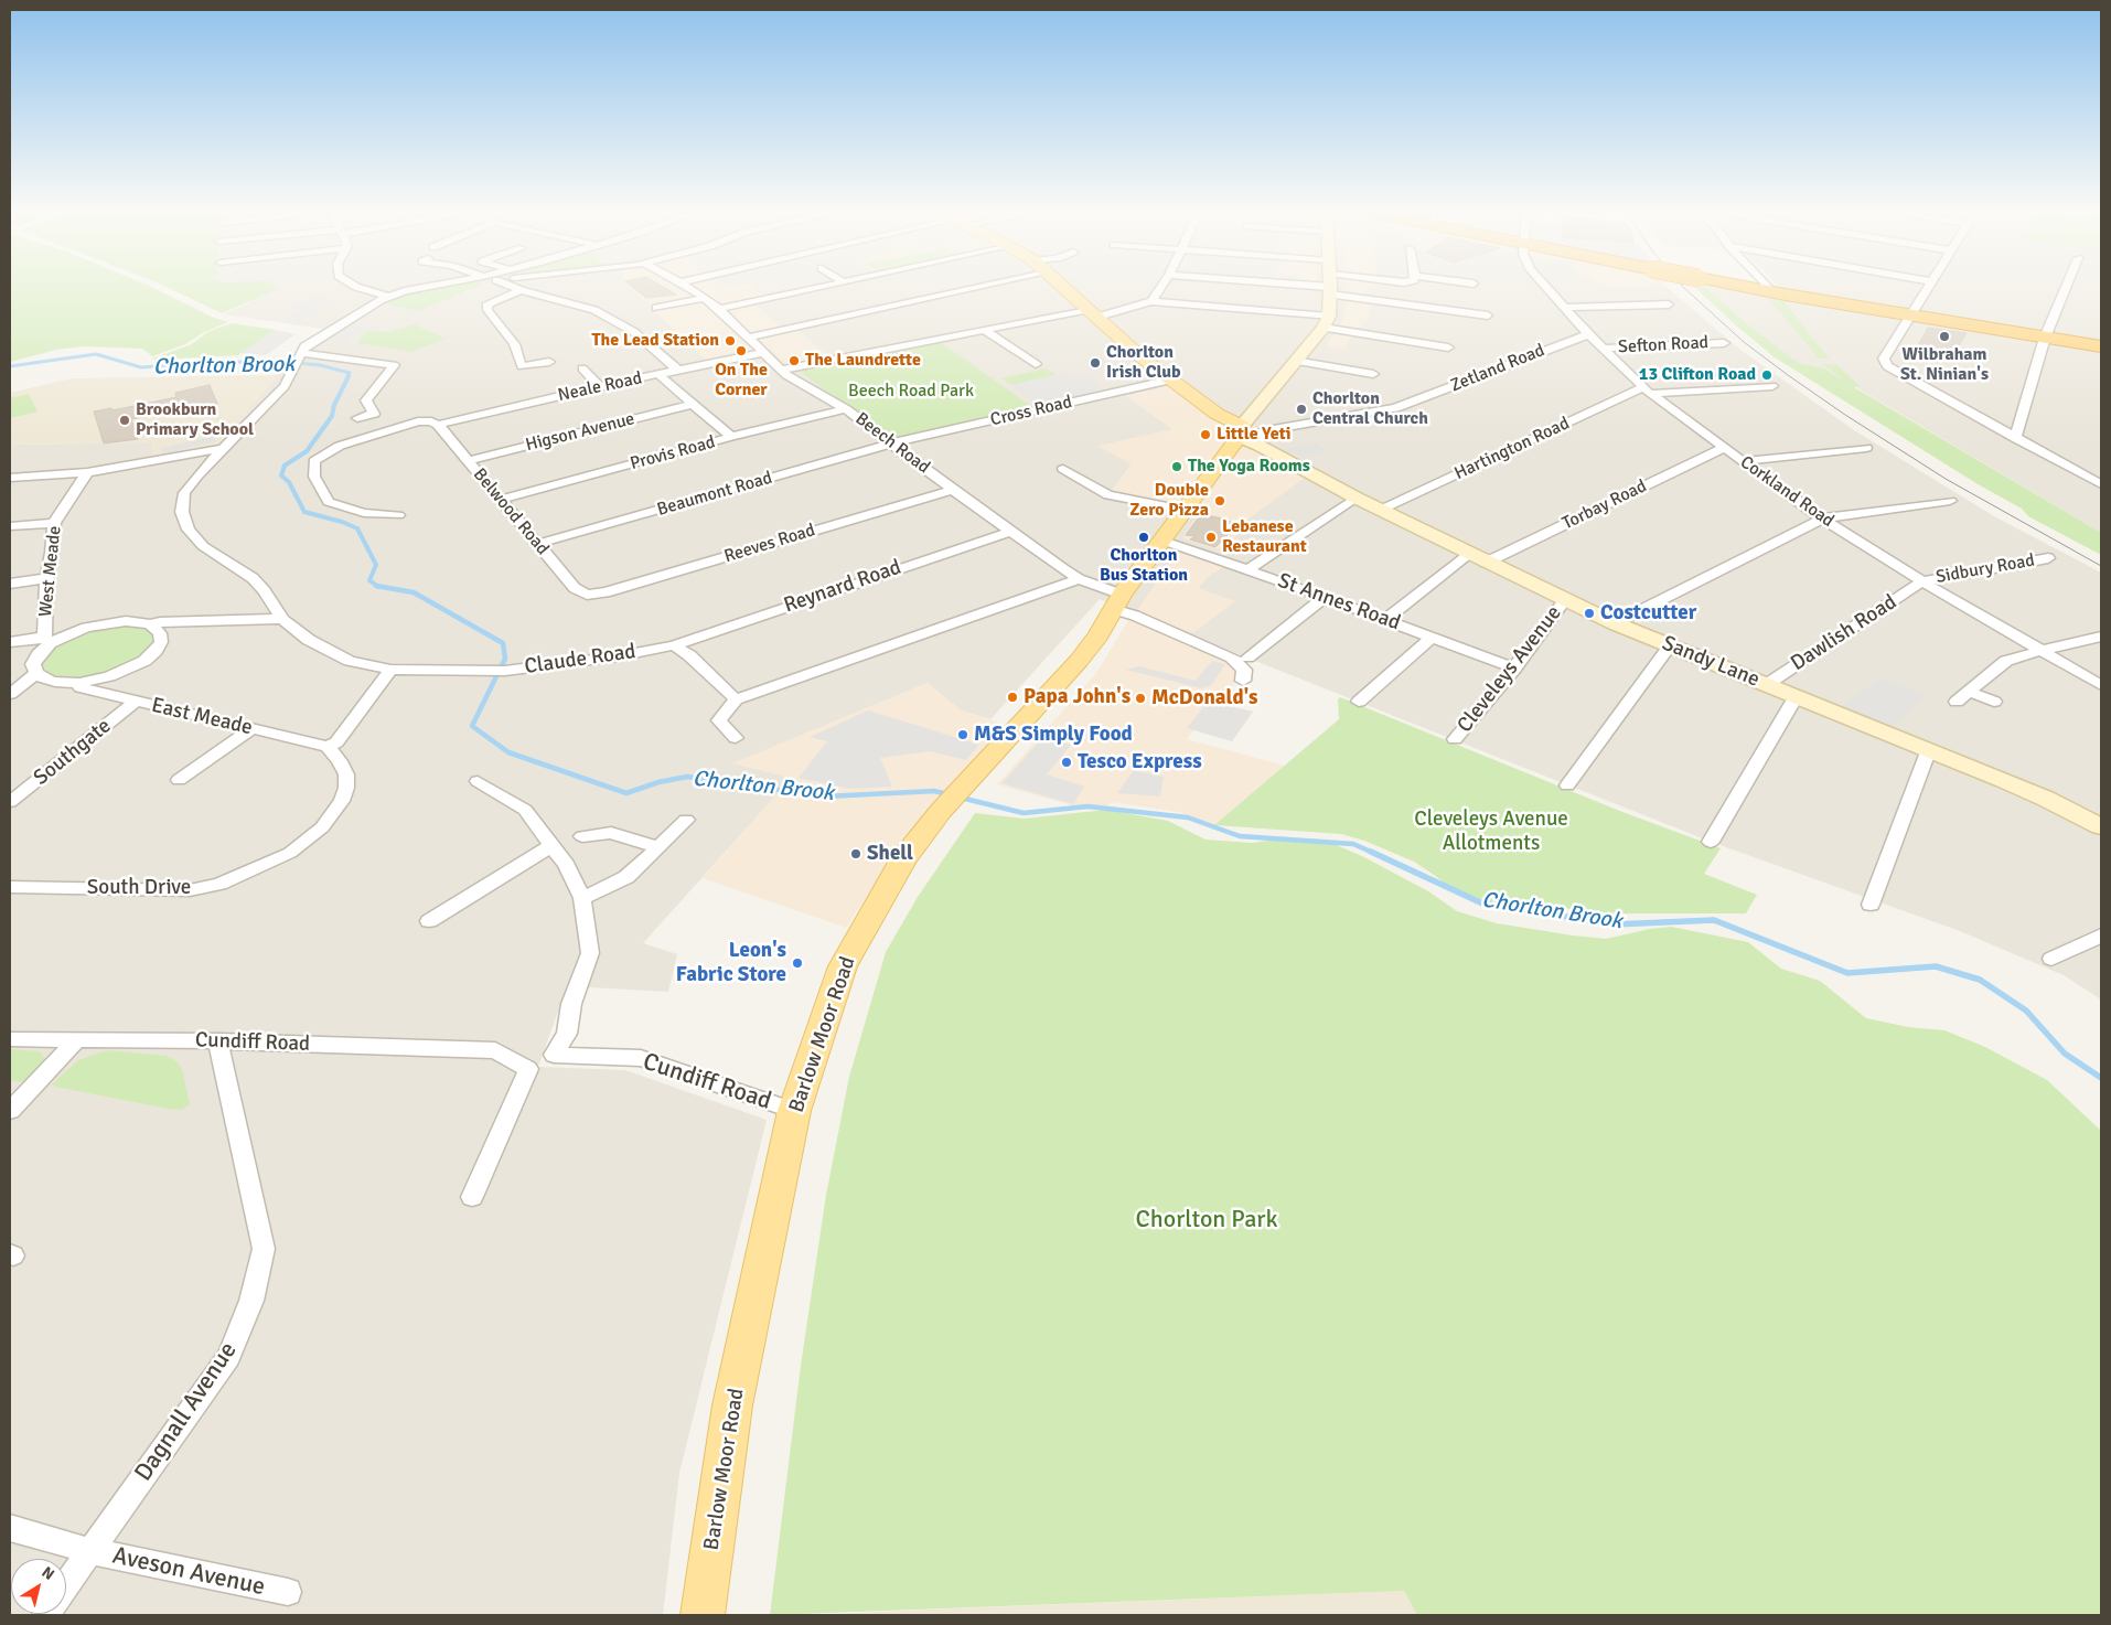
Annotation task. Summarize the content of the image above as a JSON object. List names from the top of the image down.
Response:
{
  "streets": {
    "main road": ["Barlow Moor Road"],
    "street": [
      "Sefton Road",
      "Zetland Road",
      "Neale Road",
      "Cross Road",
      "Higson Avenue",
      "Beech Road",
      "Hartington Road",
      "Provis Road",
      "Corkland Road",
      "Beaumont Road",
      "Torbay Road",
      "Belwood Road",
      "Reeves Road",
      "Sidbury Road",
      "West Meade",
      "Reynard Road",
      "St Annes Road",
      "Dawlish Road",
      "Claude Road",
      "Sandy Lane",
      "Cleveleys Avenue",
      "East Meade",
      "Southgate",
      "South Drive",
      "Cundiff Road",
      "Dagnall Avenue",
      "Aveson Avenue"
    ]
  },
  "crossings": [
    ["Sefton Road", "Corkland Road"],
    ["Zetland Road", "Corkland Road"],
    ["Zetland Road", "Sandy Lane"],
    ["Neale Road", "Beech Road"],
    ["Neale Road", "Belwood Road"],
    ["Cross Road", "Beech Road"],
    ["Cross Road", "Beaumont Road"],
    ["Higson Avenue", "Belwood Road"],
    ["Beech Road", "Provis Road"],
    ["Beech Road", "Beaumont Road"],
    ["Beech Road", "Reeves Road"],
    ["Beech Road", "Reynard Road"],
    ["Beech Road", "Barlow Moor Road"],
    ["Hartington Road", "Corkland Road"],
    ["Hartington Road", "Sandy Lane"],
    ["Provis Road", "Belwood Road"],
    ["Corkland Road", "Torbay Road"],
    ["Corkland Road", "Sidbury Road"],
    ["Corkland Road", "Dawlish Road"],
    ["Beaumont Road", "Belwood Road"],
    ["Torbay Road", "St Annes Road"],
    ["Torbay Road", "Sandy Lane"],
    ["Belwood Road", "Reeves Road"],
    ["Sidbury Road", "Dawlish Road"],
    ["Reynard Road", "Claude Road"],
    ["St Annes Road", "Cleveleys Avenue"],
    ["St Annes Road", "Barlow Moor Road"],
    ["Dawlish Road", "Sandy Lane"],
    ["Sandy Lane", "Cleveleys Avenue"],
    ["Sandy Lane", "Barlow Moor Road"],
    ["East Meade", "Southgate"],
    ["East Meade", "South Drive"],
    ["Barlow Moor Road", "Cundiff Road"],
    ["Cundiff Road", "Dagnall Avenue"],
    ["Dagnall Avenue", "Aveson Avenue"]
  ],
  "water": ["Chorlton Brook"],
  "parks": ["Beech Road Park", "Cleveleys Avenue Allotments", "Chorlton Park"],
  "places": [
    "Wilbraham St. Ninian's",
    "The Lead Station",
    "On The Corner",
    "The Laundrette",
    "Chorlton Irish Club",
    "13 Clifton Road",
    "Chorlton Central Church",
    "Brookburn Primary School",
    "Little Yeti",
    "The Yoga Rooms",
    "Double Zero Pizza",
    "Chorlton Bus Station",
    "Lebanese Restaurant",
    "Costcutter",
    "Papa John's",
    "McDonald's",
    "M&S Simply Food",
    "Tesco Express",
    "Shell",
    "Leon's Fabric Store"
  ],
  "north": "top right"
}
